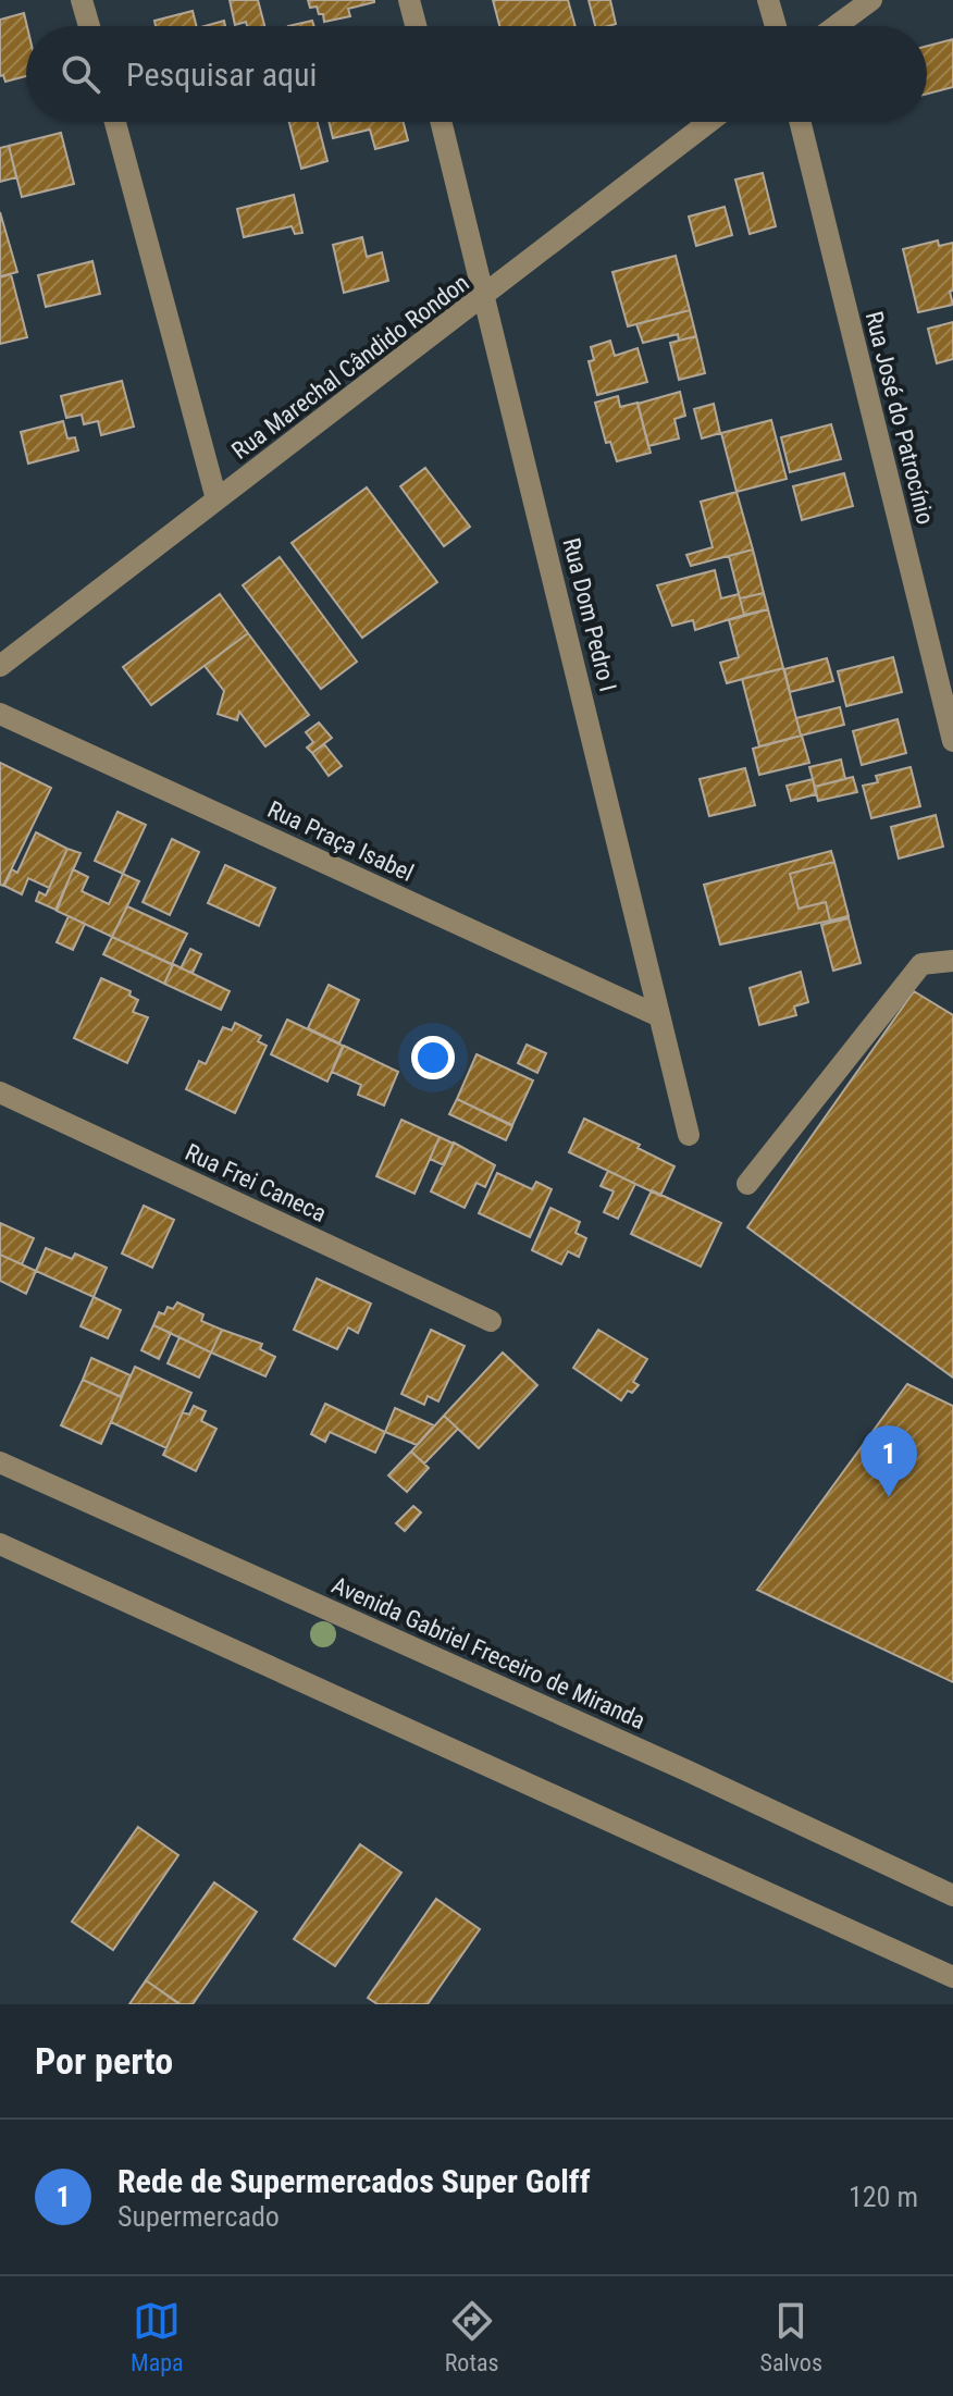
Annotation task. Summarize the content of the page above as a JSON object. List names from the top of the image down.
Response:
{
  "streets": {
    "street": [
      "Rua Marechal Cândido Rondon",
      "Rua José do Patrocínio",
      "Rua Dom Pedro I",
      "Rua Praça Isabel",
      "Rua Frei Caneca",
      "Avenida Gabriel Freceiro de Miranda"
    ]
  },
  "crossings": [
    ["Rua Marechal Cândido Rondon", "Rua Dom Pedro I"],
    ["Rua Dom Pedro I", "Rua Praça Isabel"]
  ],
  "page": {
    "search": "Pesquisar aqui",
    "pins": "1",
    "heading": "Por perto",
    "list": [
      {
        "mark": "1",
        "name": "Rede de Supermercados Super Golff",
        "note": "Supermercado",
        "value": "120 m"
      }
    ],
    "nav": ["Mapa", "Rotas", "Salvos"]
  }
}
